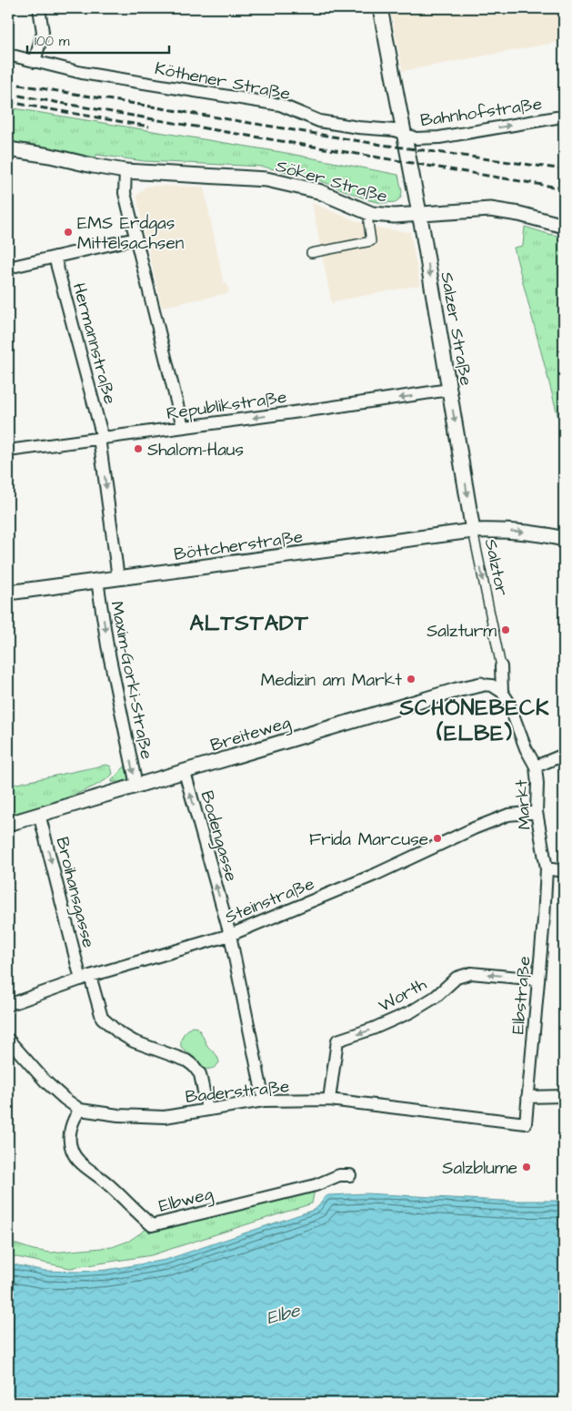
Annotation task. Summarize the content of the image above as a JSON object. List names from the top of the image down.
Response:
{
  "streets": {
    "street": [
      "Köthener Straße",
      "Bahnhofstraße",
      "Söker Straße",
      "Salzer Straße",
      "Hermannstraße",
      "Republikstraße",
      "Böttcherstraße",
      "Salztor",
      "Maxim-Gorki-Straße",
      "Breiteweg",
      "Markt",
      "Bodengasse",
      "Broihansgasse",
      "Steinstraße",
      "Worth",
      "Elbstraße",
      "Baderstraße",
      "Elbweg"
    ]
  },
  "crossings": [
    ["Köthener Straße", "Bahnhofstraße"],
    ["Köthener Straße", "Salzer Straße"],
    ["Bahnhofstraße", "Salzer Straße"],
    ["Söker Straße", "Salzer Straße"],
    ["Salzer Straße", "Republikstraße"],
    ["Salzer Straße", "Böttcherstraße"],
    ["Salzer Straße", "Salztor"],
    ["Hermannstraße", "Republikstraße"],
    ["Hermannstraße", "Böttcherstraße"],
    ["Böttcherstraße", "Salztor"],
    ["Böttcherstraße", "Maxim-Gorki-Straße"],
    ["Salztor", "Breiteweg"],
    ["Salztor", "Markt"],
    ["Maxim-Gorki-Straße", "Breiteweg"],
    ["Breiteweg", "Markt"],
    ["Breiteweg", "Bodengasse"],
    ["Breiteweg", "Broihansgasse"],
    ["Markt", "Steinstraße"],
    ["Markt", "Elbstraße"],
    ["Bodengasse", "Steinstraße"],
    ["Bodengasse", "Baderstraße"],
    ["Broihansgasse", "Steinstraße"],
    ["Broihansgasse", "Baderstraße"],
    ["Worth", "Elbstraße"],
    ["Worth", "Baderstraße"],
    ["Elbstraße", "Baderstraße"],
    ["Baderstraße", "Elbweg"]
  ],
  "one_way": [
    "Bahnhofstraße",
    "Salzer Straße",
    "Hermannstraße",
    "Republikstraße",
    "Salztor",
    "Maxim-Gorki-Straße",
    "Bodengasse",
    "Broihansgasse",
    "Worth"
  ],
  "districts": ["ALTSTADT", "SCHÖNEBECK (ELBE)"],
  "water": ["Elbe"],
  "places": [
    "EMS Erdgas Mittelsachsen",
    "Shalom-Haus",
    "Salzturm",
    "Medizin am Markt",
    "Frida Marcuse",
    "Salzblume"
  ],
  "scale_bar": "100 m"
}
